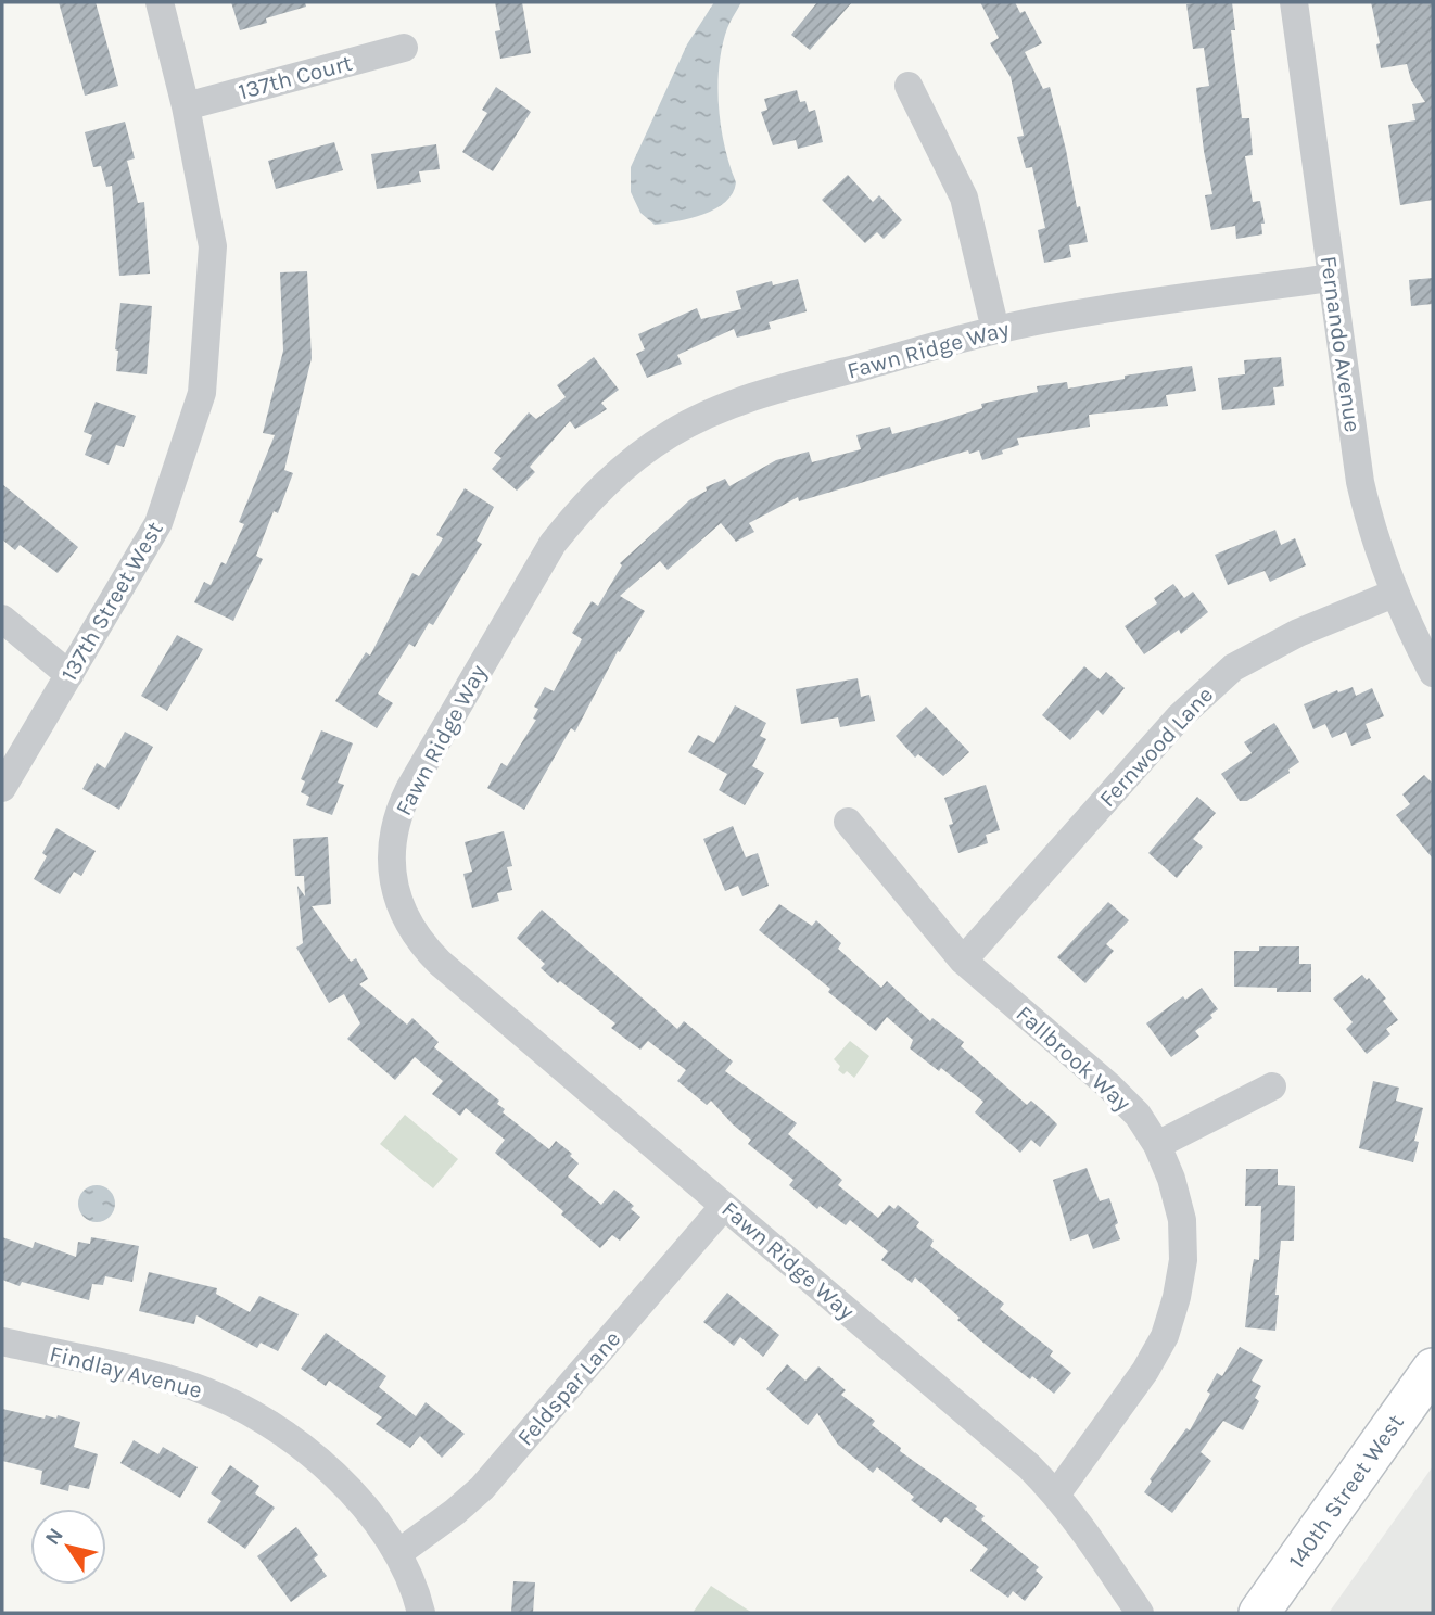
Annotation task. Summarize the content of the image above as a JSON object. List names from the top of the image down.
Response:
{
  "streets": {
    "street": [
      "137th Court",
      "Fernando Avenue",
      "Fawn Ridge Way",
      "137th Street West",
      "Fernwood Lane",
      "Fallbrook Way",
      "Findlay Avenue",
      "Feldspar Lane",
      "140th Street West"
    ]
  },
  "crossings": [
    ["137th Court", "137th Street West"],
    ["Fernando Avenue", "Fawn Ridge Way"],
    ["Fernando Avenue", "Fernwood Lane"],
    ["Fawn Ridge Way", "Fallbrook Way"],
    ["Fawn Ridge Way", "Feldspar Lane"],
    ["Fernwood Lane", "Fallbrook Way"],
    ["Findlay Avenue", "Feldspar Lane"]
  ],
  "north": "top left"
}
